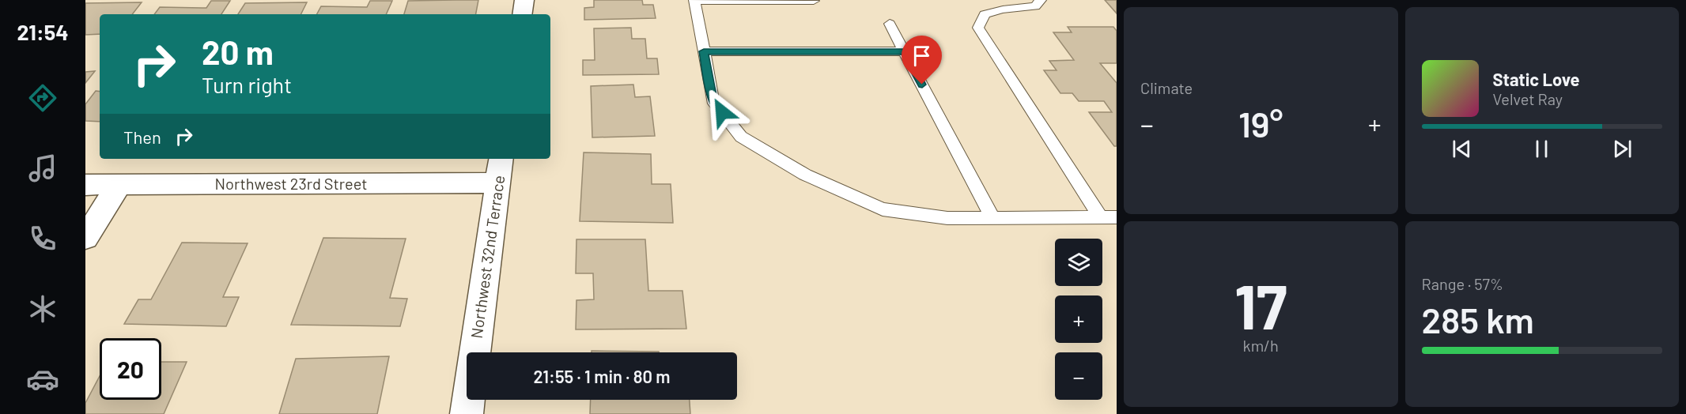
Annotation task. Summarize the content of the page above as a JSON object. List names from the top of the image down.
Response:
{
  "streets": {
    "street": ["Northwest 23rd Street", "Northwest 32nd Terrace"]
  },
  "crossings": [
    ["Northwest 23rd Street", "Northwest 32nd Terrace"]
  ],
  "page": {
    "tabs": "21:54",
    "tile": [
      "Climate",
      ["17", "km/h"],
      ["Range · 57%", "285 km"]
    ],
    "turn": ["20 m", "Turn right"],
    "song": ["Static Love", "Velvet Ray"],
    "heat": ["−", "19°", "+"],
    "then": "Then",
    "map_buttons": ["+", "−"],
    "limit": "20",
    "trip": "21:55 · 1 min · 80 m"
  }
}
